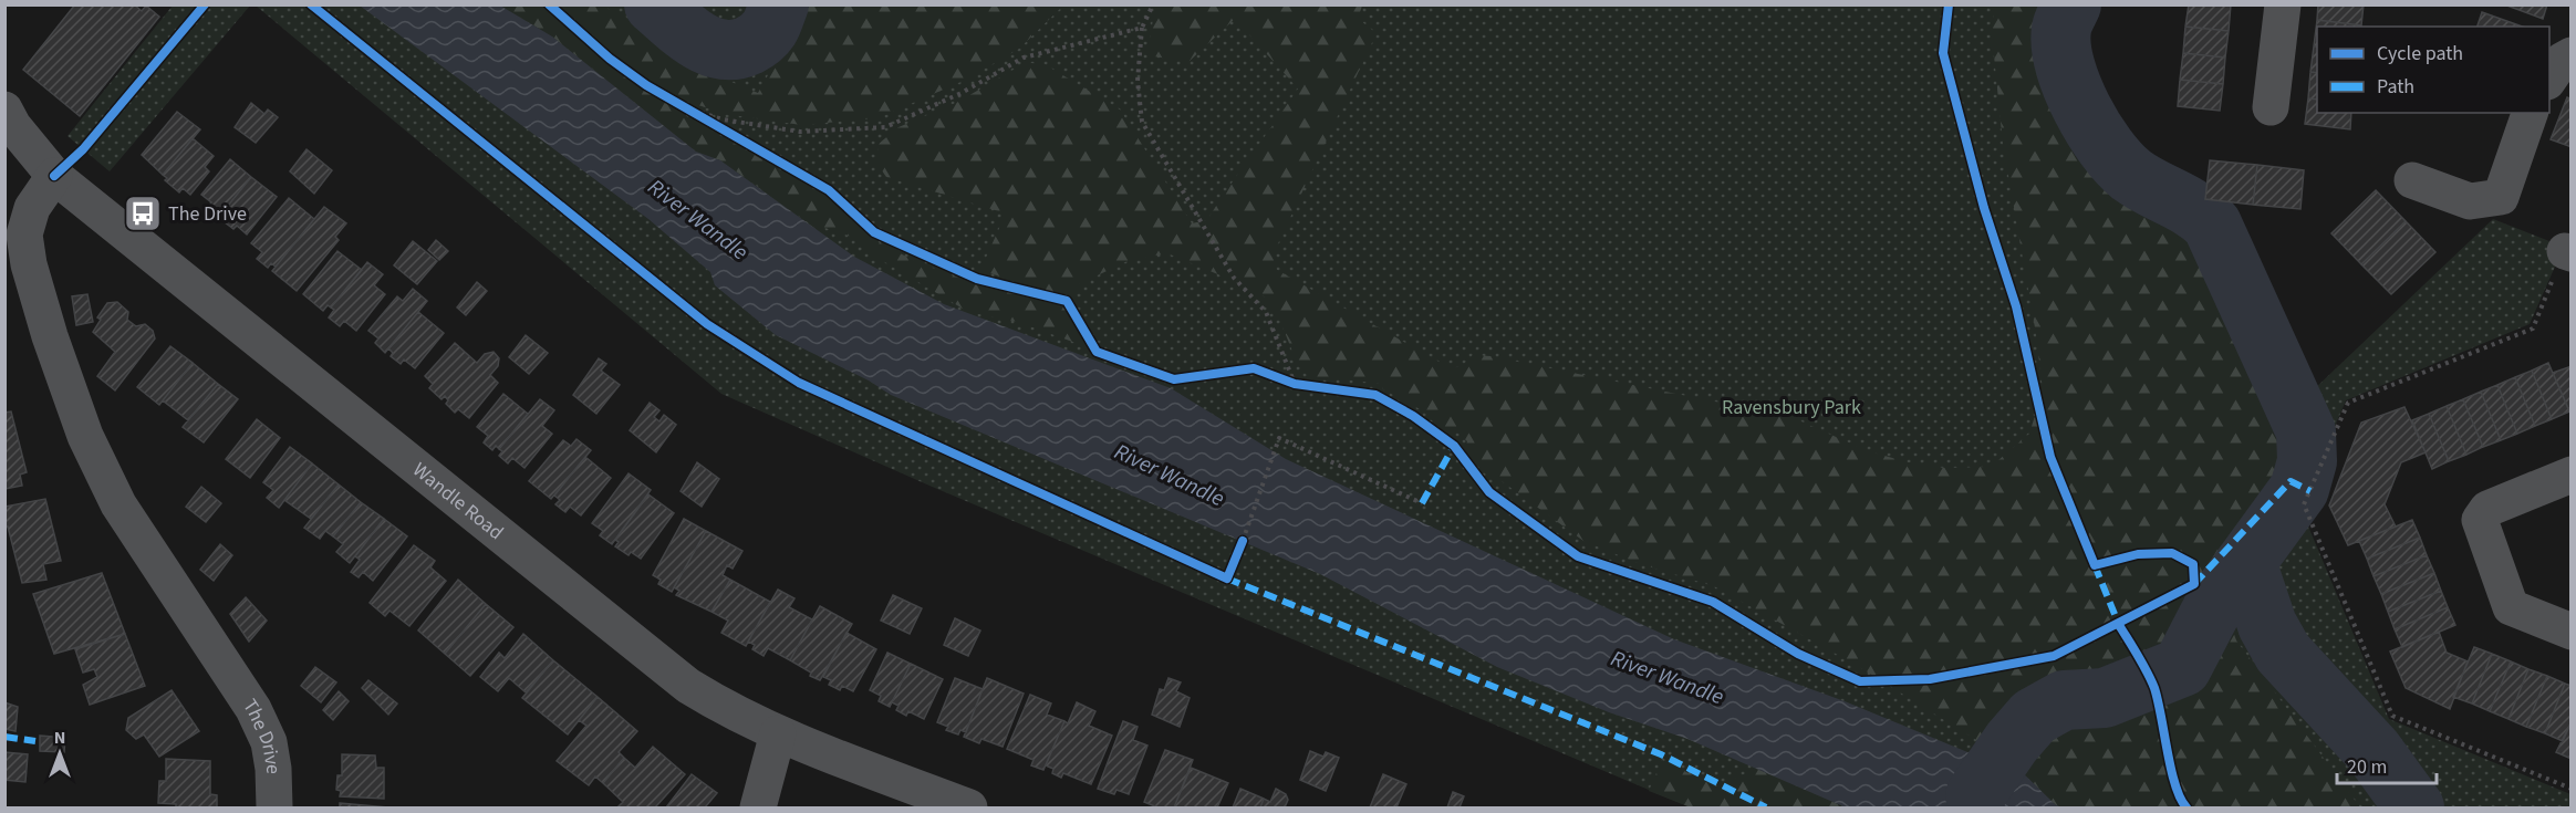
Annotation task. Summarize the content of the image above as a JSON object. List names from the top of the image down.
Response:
{
  "streets": {
    "street": ["Wandle Road", "The Drive"]
  },
  "crossings": [
    ["Wandle Road", "The Drive"]
  ],
  "water": ["River Wandle"],
  "parks": ["Ravensbury Park"],
  "places": {
    "bus stop": ["The Drive"]
  },
  "legend": ["Cycle path", "Path"],
  "scale_bar": "20 m",
  "north": "top"
}
